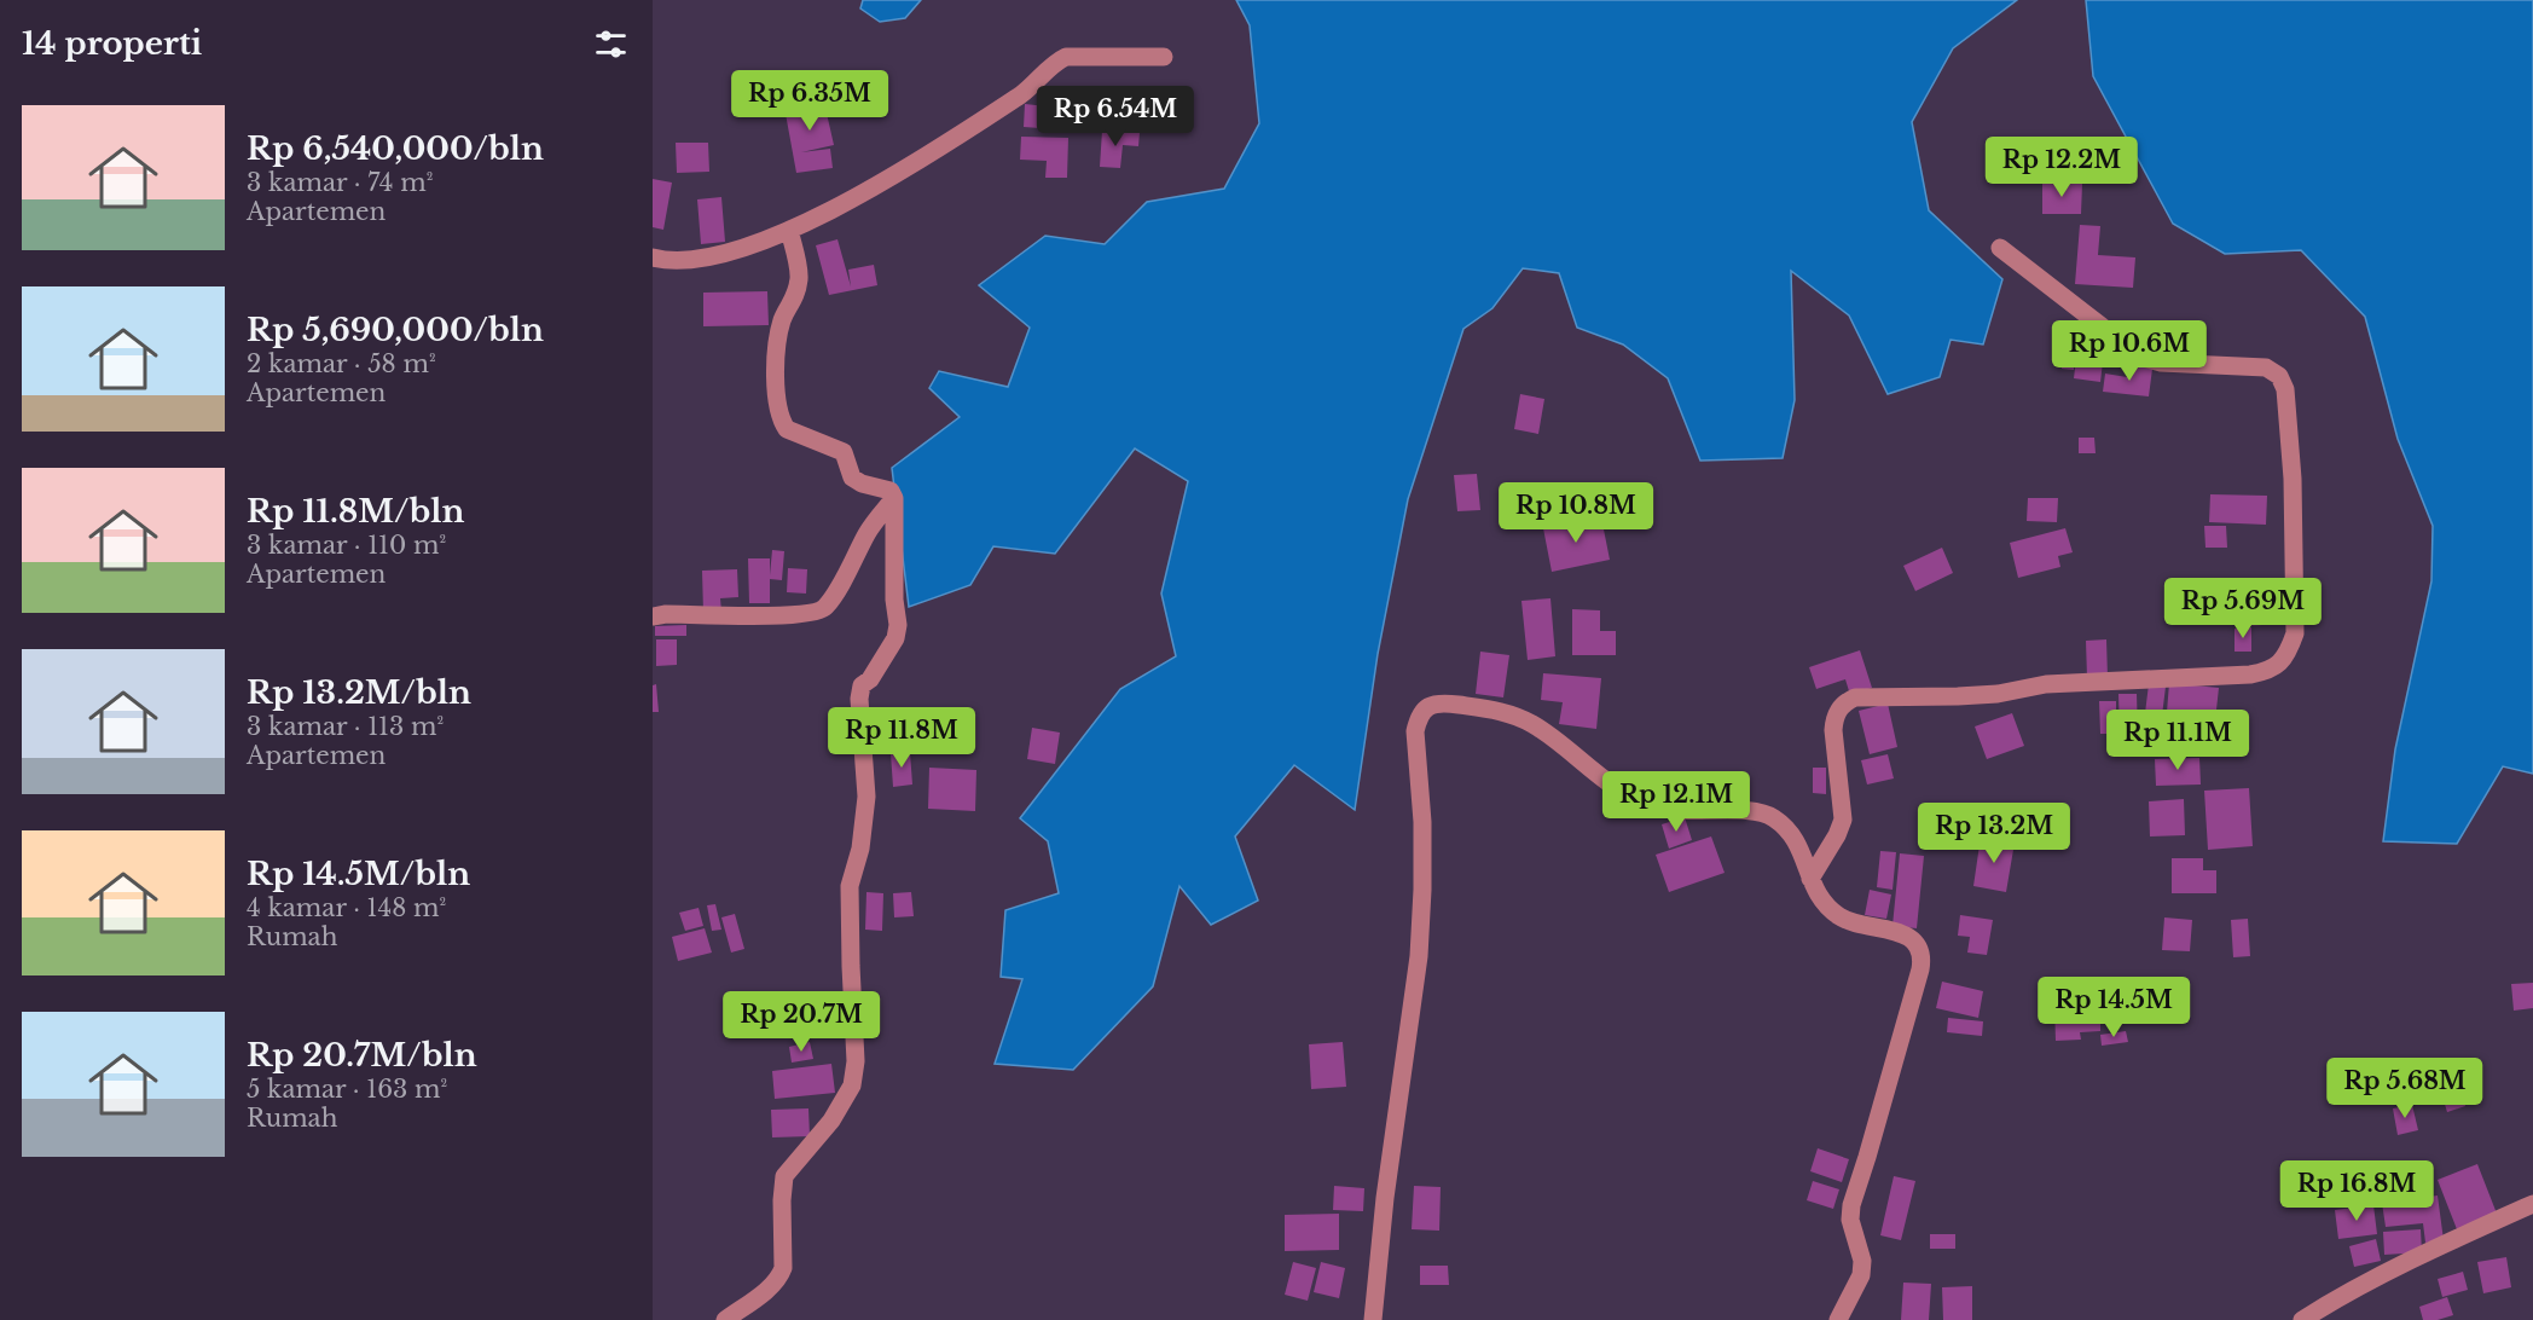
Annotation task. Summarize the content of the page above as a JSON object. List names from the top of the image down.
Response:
{
  "page": {
    "heading": "14 properti",
    "price": [
      "Rp 6.35M",
      "Rp 6.54M",
      "Rp 12.2M",
      "Rp 10.6M",
      "Rp 10.8M",
      "Rp 5.69M",
      "Rp 11.8M",
      "Rp 11.1M",
      "Rp 12.1M",
      "Rp 13.2M",
      "Rp 14.5M",
      "Rp 20.7M",
      "Rp 5.68M",
      "Rp 16.8M"
    ],
    "list": [
      {
        "name": "Rp 6,540,000/bln",
        "note": "3 kamar · 74 m² · Apartemen"
      },
      {
        "name": "Rp 5,690,000/bln",
        "note": "2 kamar · 58 m² · Apartemen"
      },
      {
        "name": "Rp 11.8M/bln",
        "note": "3 kamar · 110 m² · Apartemen"
      },
      {
        "name": "Rp 13.2M/bln",
        "note": "3 kamar · 113 m² · Apartemen"
      },
      {
        "name": "Rp 14.5M/bln",
        "note": "4 kamar · 148 m² · Rumah"
      },
      {
        "name": "Rp 20.7M/bln",
        "note": "5 kamar · 163 m² · Rumah"
      }
    ]
  }
}
